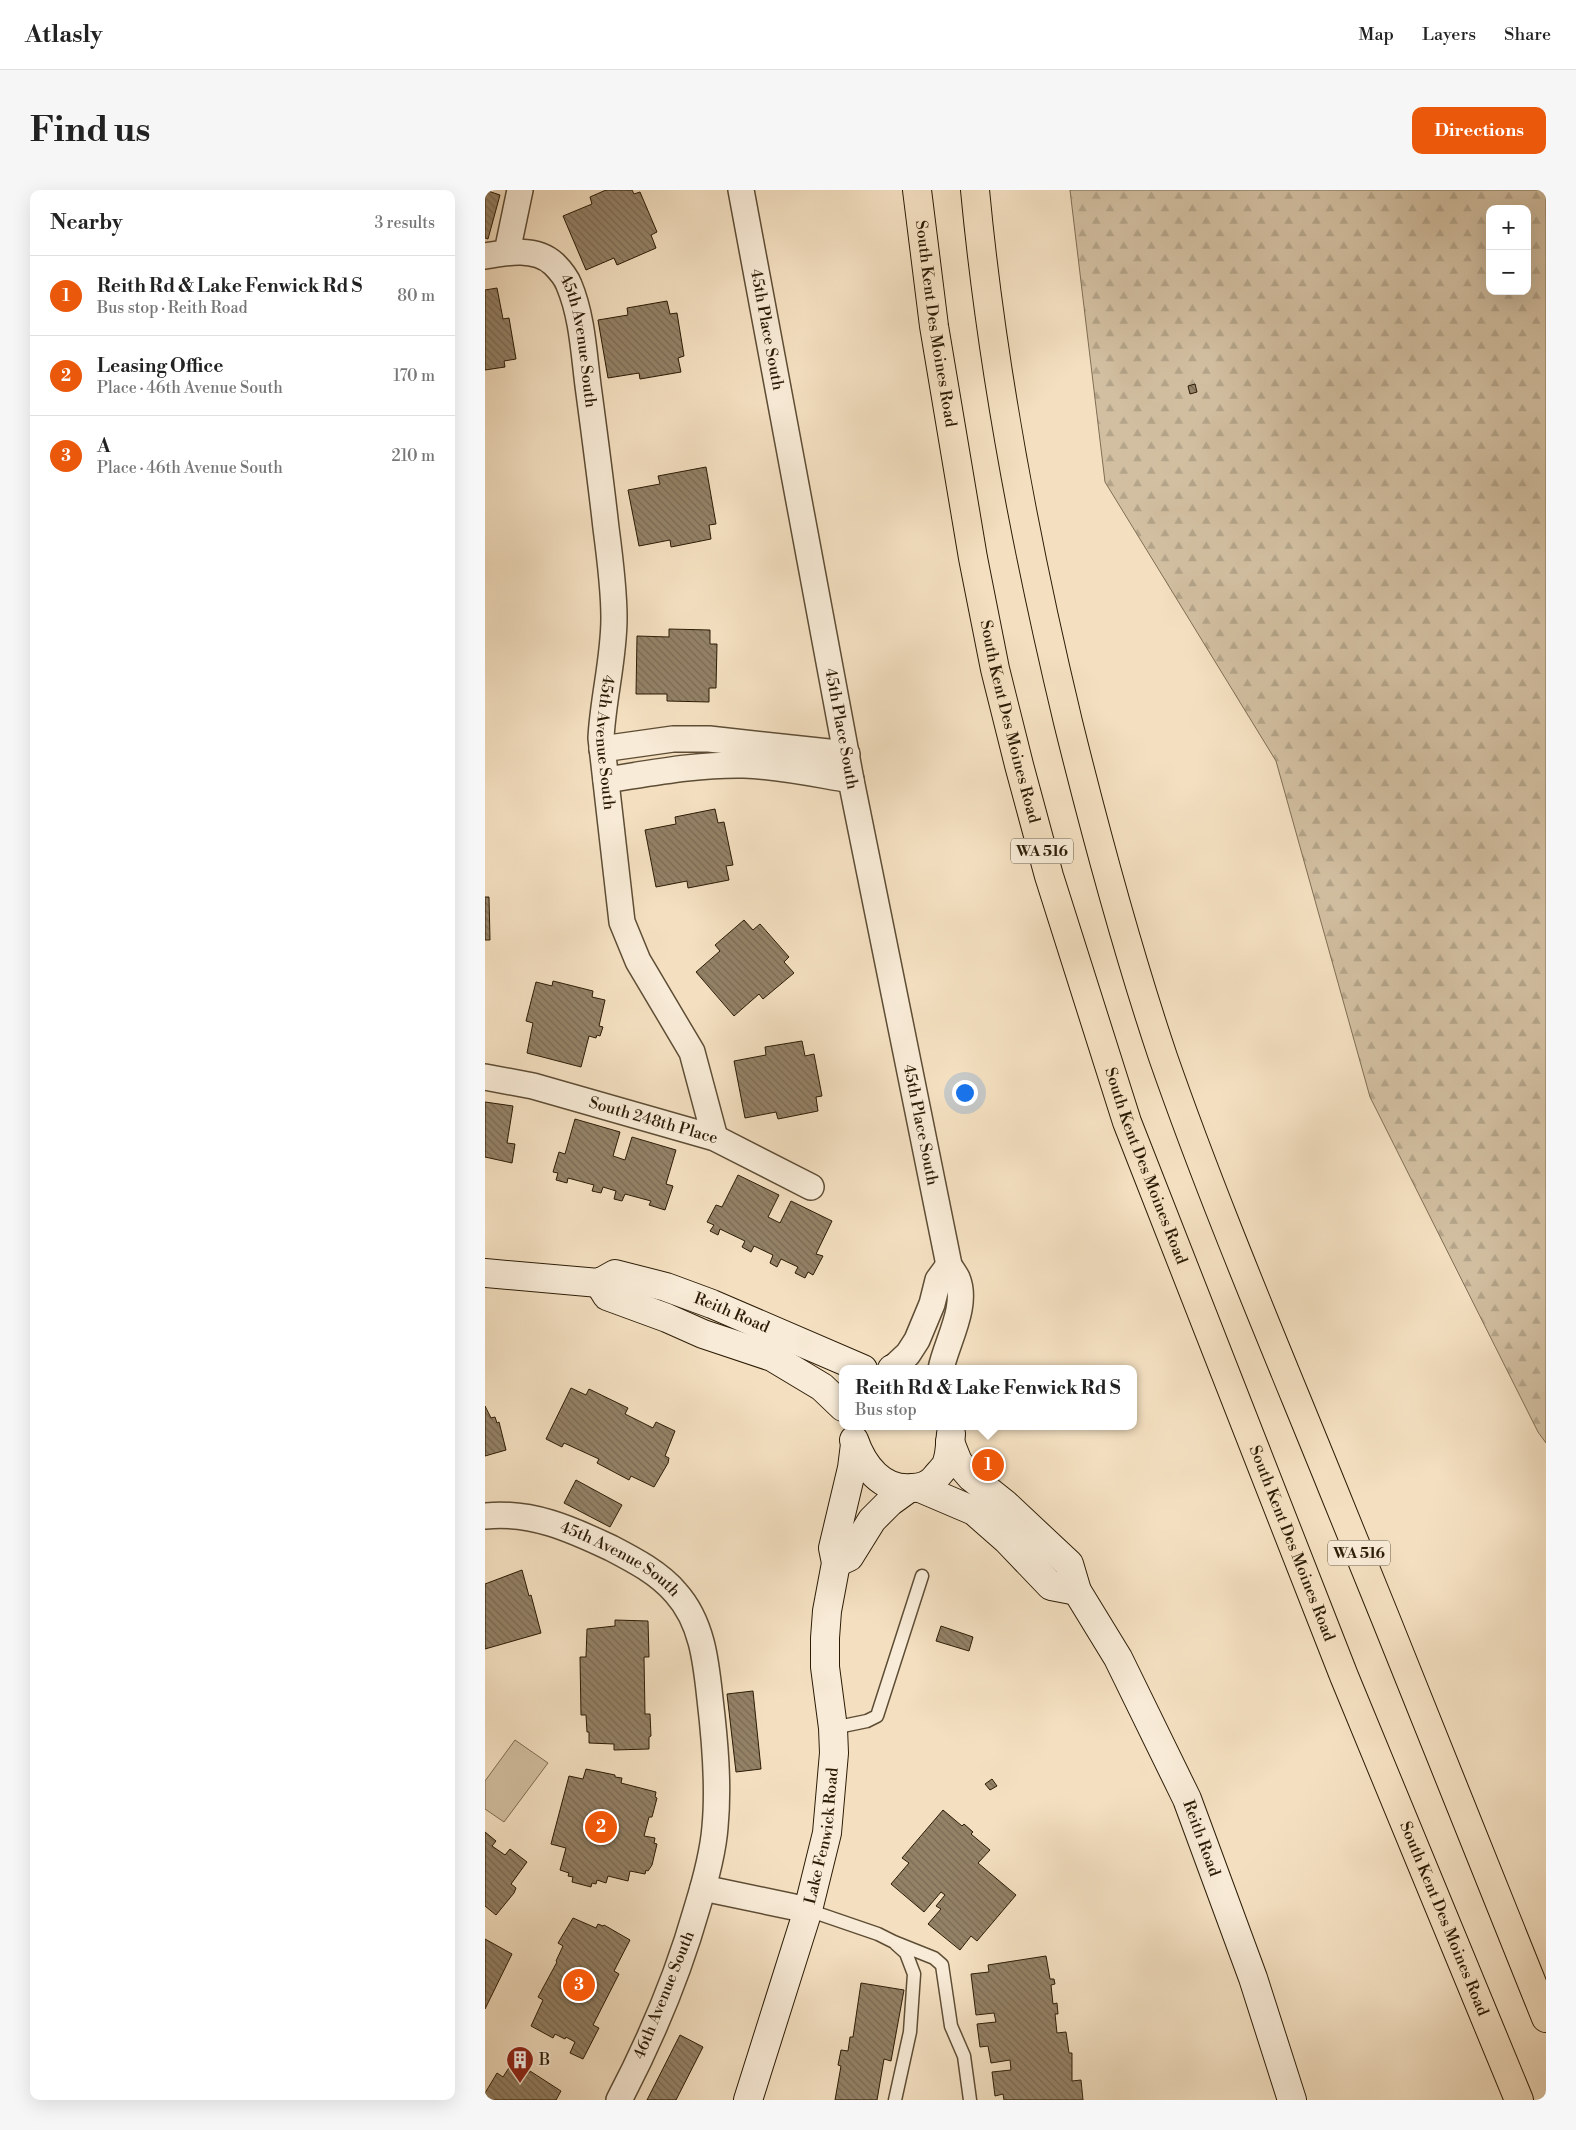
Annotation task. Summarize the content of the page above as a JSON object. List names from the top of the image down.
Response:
{
  "streets": {
    "highway": ["South Kent Des Moines Road", "WA 516"],
    "main road": ["Reith Road", "Lake Fenwick Road"],
    "street": [
      "45th Place South",
      "45th Avenue South",
      "South 248th Place",
      "46th Avenue South"
    ]
  },
  "crossings": [
    ["45th Avenue South", "South 248th Place"],
    ["45th Avenue South", "46th Avenue South"]
  ],
  "places": {
    "building": ["B"]
  },
  "page": {
    "header": "Atlasly",
    "nav": ["Map", "Layers", "Share"],
    "buttons": "Directions",
    "title": "Find us",
    "heading": ["Nearby", "3 results"],
    "map_buttons": ["+", "−"],
    "list": [
      {
        "mark": "1",
        "name": "Reith Rd & Lake Fenwick Rd S",
        "note": "Bus stop · Reith Road",
        "value": "80 m"
      },
      {
        "mark": "2",
        "name": "Leasing Office",
        "note": "Place · 46th Avenue South",
        "value": "170 m"
      },
      {
        "mark": "3",
        "name": "A",
        "note": "Place · 46th Avenue South",
        "value": "210 m"
      }
    ],
    "popup": ["Reith Rd & Lake Fenwick Rd S", "Bus stop"],
    "pins": ["1", "2", "3"]
  }
}
